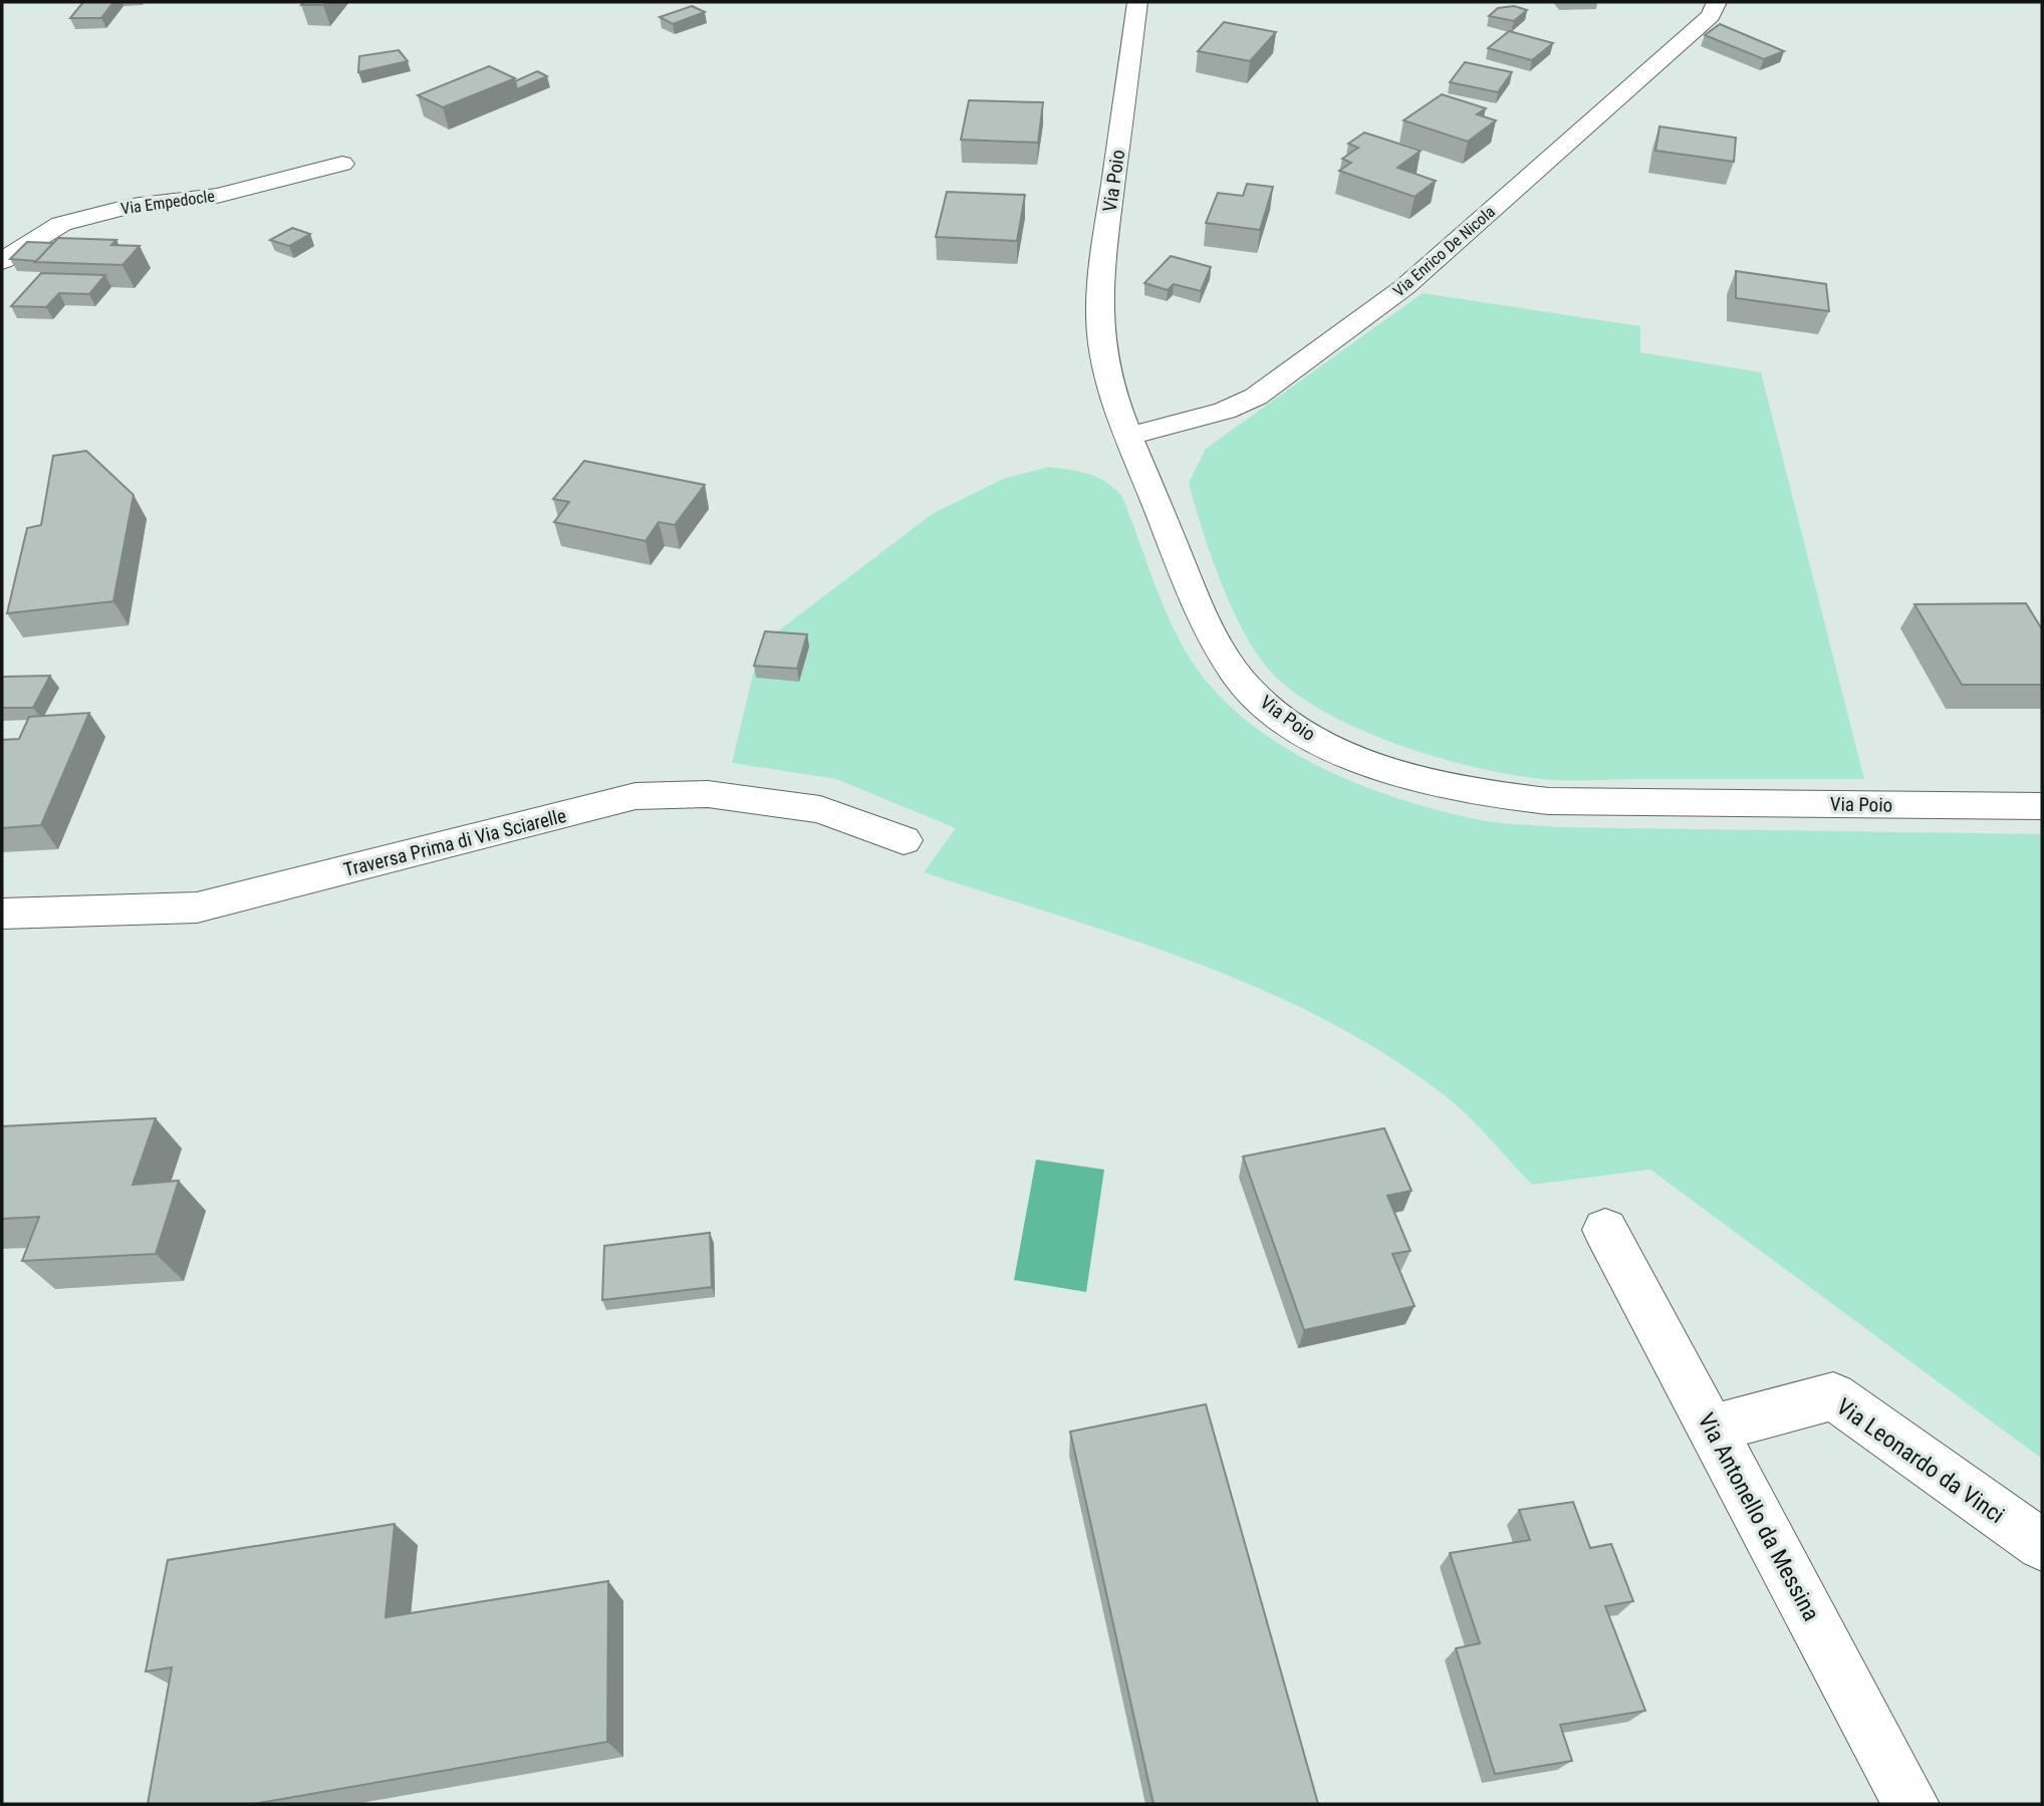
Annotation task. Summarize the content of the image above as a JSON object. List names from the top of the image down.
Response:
{
  "streets": {
    "street": [
      "Via Poio",
      "Via Empedocle",
      "Via Enrico De Nicola",
      "Traversa Prima di Via Sciarelle",
      "Via Leonardo da Vinci",
      "Via Antonello da Messina"
    ]
  },
  "crossings": [
    ["Via Poio", "Via Enrico De Nicola"],
    ["Via Leonardo da Vinci", "Via Antonello da Messina"]
  ]
}
